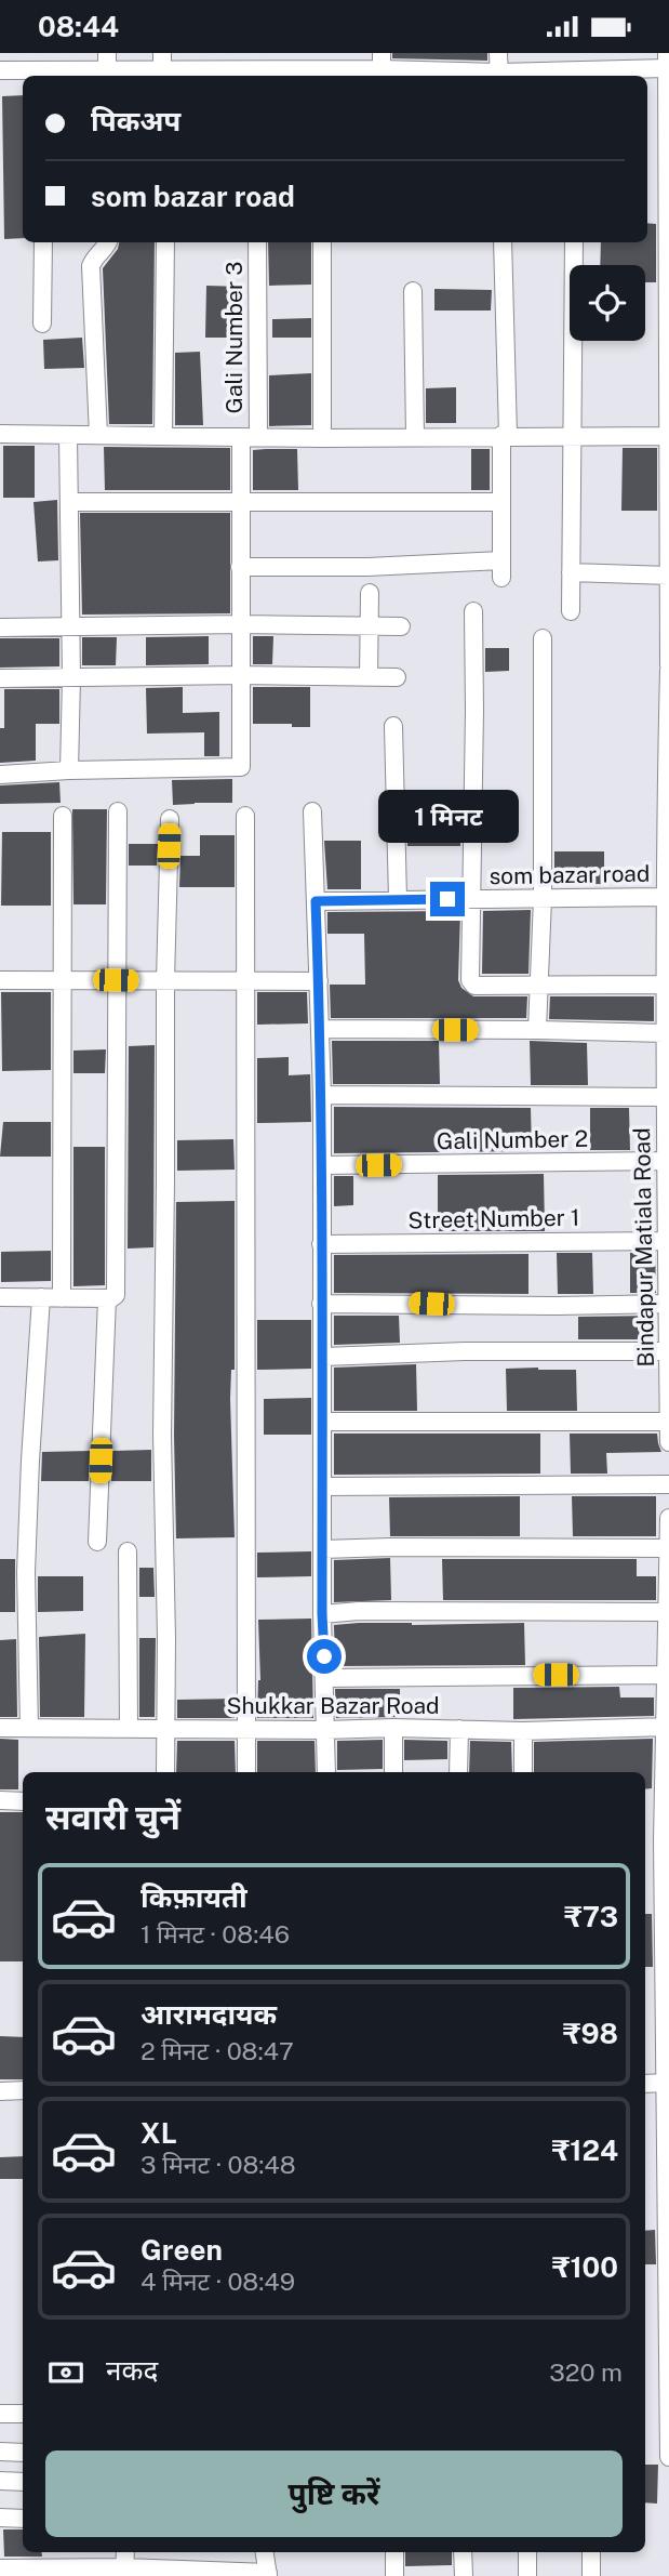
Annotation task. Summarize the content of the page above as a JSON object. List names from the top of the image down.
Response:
{
  "streets": {
    "street": [
      "Gali Number 3",
      "som bazar road",
      "Gali Number 2",
      "Street Number 1",
      "Bindapur Matiala Road",
      "Shukkar Bazar Road"
    ]
  },
  "crossings": [
    ["som bazar road", "Bindapur Matiala Road"],
    ["Gali Number 2", "Bindapur Matiala Road"],
    ["Street Number 1", "Bindapur Matiala Road"]
  ],
  "page": {
    "status": "08:44",
    "banner": ["पिकअप", "som bazar road"],
    "bubble": "1 मिनट",
    "heading": "सवारी चुनें",
    "list": [
      {
        "name": "किफ़ायती",
        "note": "1 मिनट · 08:46",
        "value": "₹73"
      },
      {
        "name": "आरामदायक",
        "note": "2 मिनट · 08:47",
        "value": "₹98"
      },
      {
        "name": "XL",
        "note": "3 मिनट · 08:48",
        "value": "₹124"
      },
      {
        "name": "Green",
        "note": "4 मिनट · 08:49",
        "value": "₹100"
      }
    ],
    "pay": ["नकद", "320 m"],
    "buttons": "पुष्टि करें"
  }
}
